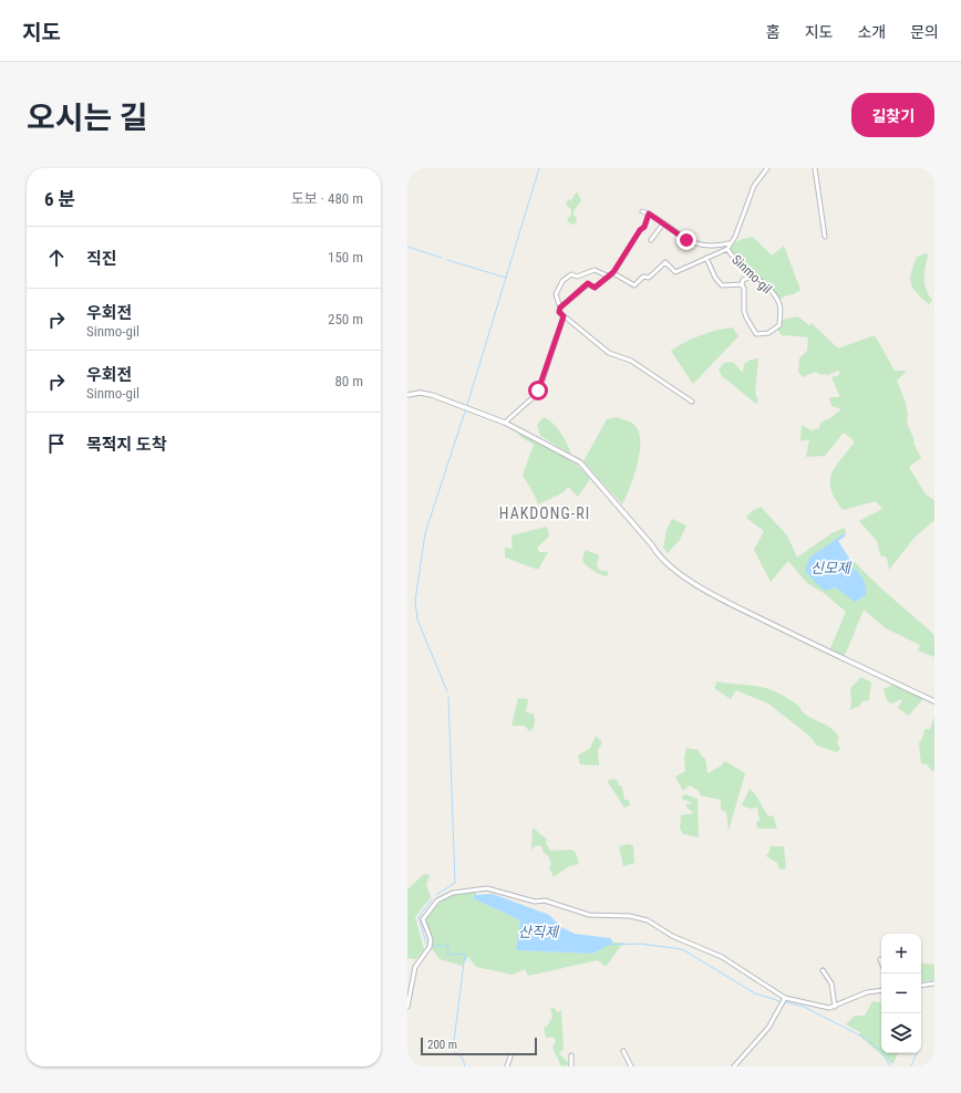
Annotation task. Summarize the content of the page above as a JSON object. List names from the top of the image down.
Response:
{
  "streets": {
    "street": ["Sinmo-gil"]
  },
  "districts": ["HAKDONG-RI"],
  "water": ["신모제", "산직제"],
  "scale_bar": "200 m",
  "page": {
    "header": "지도",
    "nav": [
      "홈",
      "지도",
      "소개",
      "문의"
    ],
    "title": "오시는 길",
    "buttons": "길찾기",
    "heading": ["6 분", "도보 · 480 m"],
    "list": [
      ["직진", "150 m"],
      ["우회전", "Sinmo-gil", "250 m"],
      ["우회전", "Sinmo-gil", "80 m"],
      "목적지 도착"
    ],
    "map_buttons": ["+", "−"],
    "scale": "200 m"
  }
}
